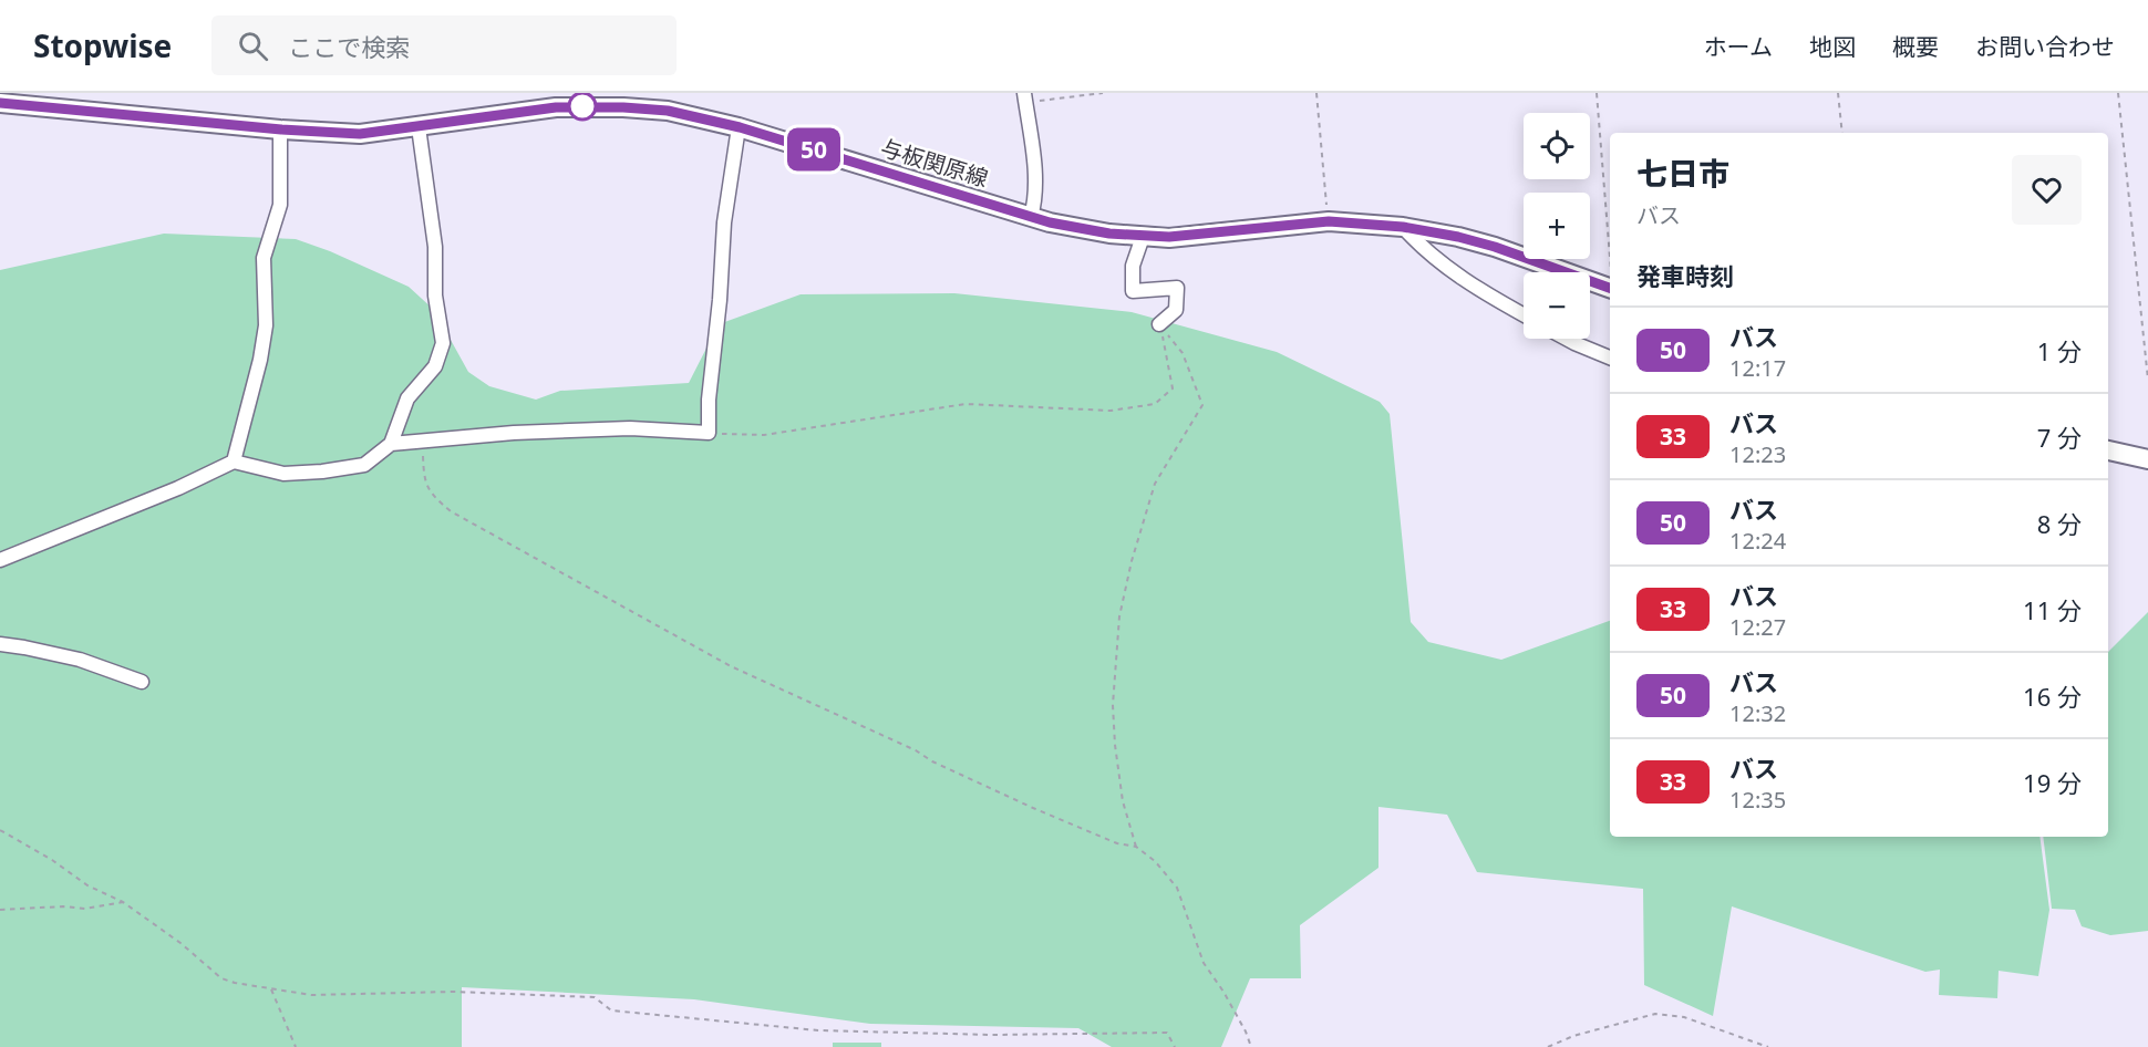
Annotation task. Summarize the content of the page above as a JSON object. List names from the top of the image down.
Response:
{
  "streets": {
    "main road": ["与板関原線"]
  },
  "lines": ["bus line 50"],
  "page": {
    "header": "Stopwise",
    "search": "ここで検索",
    "nav": [
      "ホーム",
      "地図",
      "概要",
      "お問い合わせ"
    ],
    "on_map": "50",
    "map_buttons": ["+", "−"],
    "heading": [
      ["七日市", "バス"],
      "発車時刻"
    ],
    "list": [
      {
        "mark": "50",
        "name": "バス",
        "note": "12:17",
        "value": "1 分"
      },
      {
        "mark": "33",
        "name": "バス",
        "note": "12:23",
        "value": "7 分"
      },
      {
        "mark": "50",
        "name": "バス",
        "note": "12:24",
        "value": "8 分"
      },
      {
        "mark": "33",
        "name": "バス",
        "note": "12:27",
        "value": "11 分"
      },
      {
        "mark": "50",
        "name": "バス",
        "note": "12:32",
        "value": "16 分"
      },
      {
        "mark": "33",
        "name": "バス",
        "note": "12:35",
        "value": "19 分"
      }
    ]
  }
}
